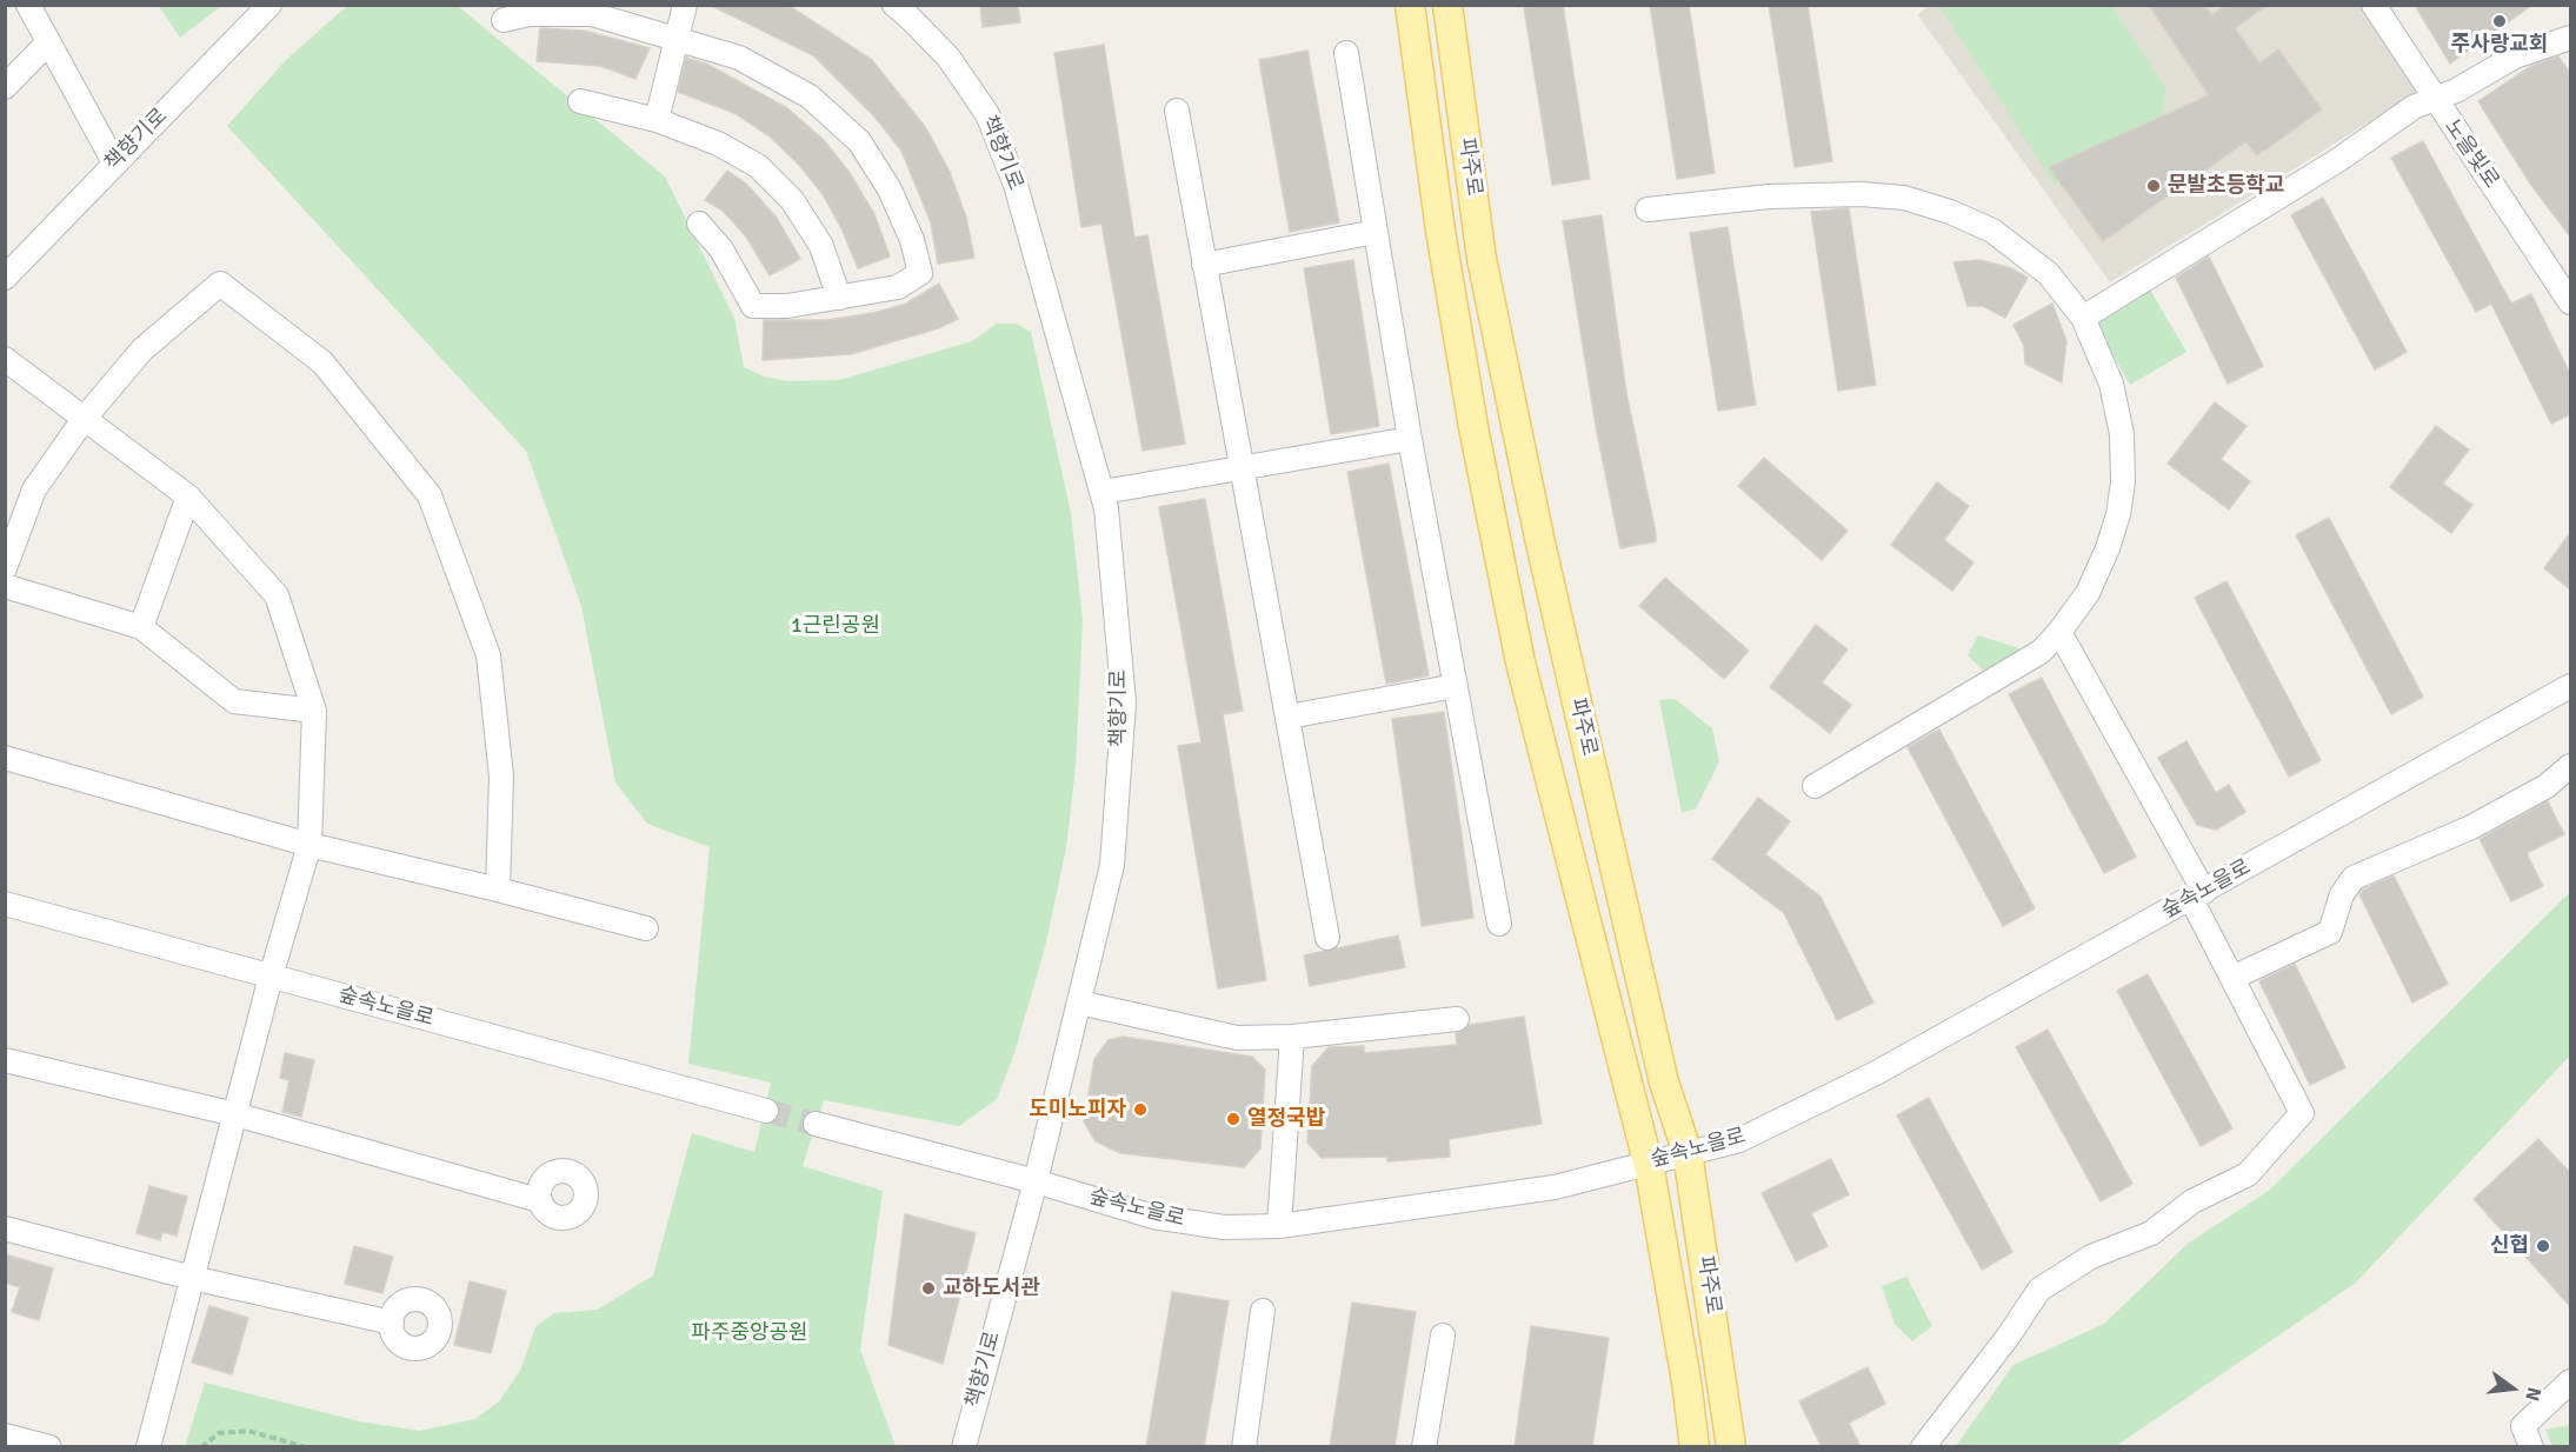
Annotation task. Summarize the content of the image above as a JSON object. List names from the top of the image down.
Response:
{
  "streets": {
    "main road": ["파주로"],
    "street": ["책향기로", "노을빛로", "숲속노을로"]
  },
  "crossings": [
    ["책향기로", "숲속노을로"],
    ["파주로", "숲속노을로"]
  ],
  "parks": ["1근린공원", "파주중앙공원"],
  "places": [
    "주사랑교회",
    "문발초등학교",
    "도미노피자",
    "열정국밥",
    "신협",
    "교하도서관"
  ],
  "north": "right"
}
